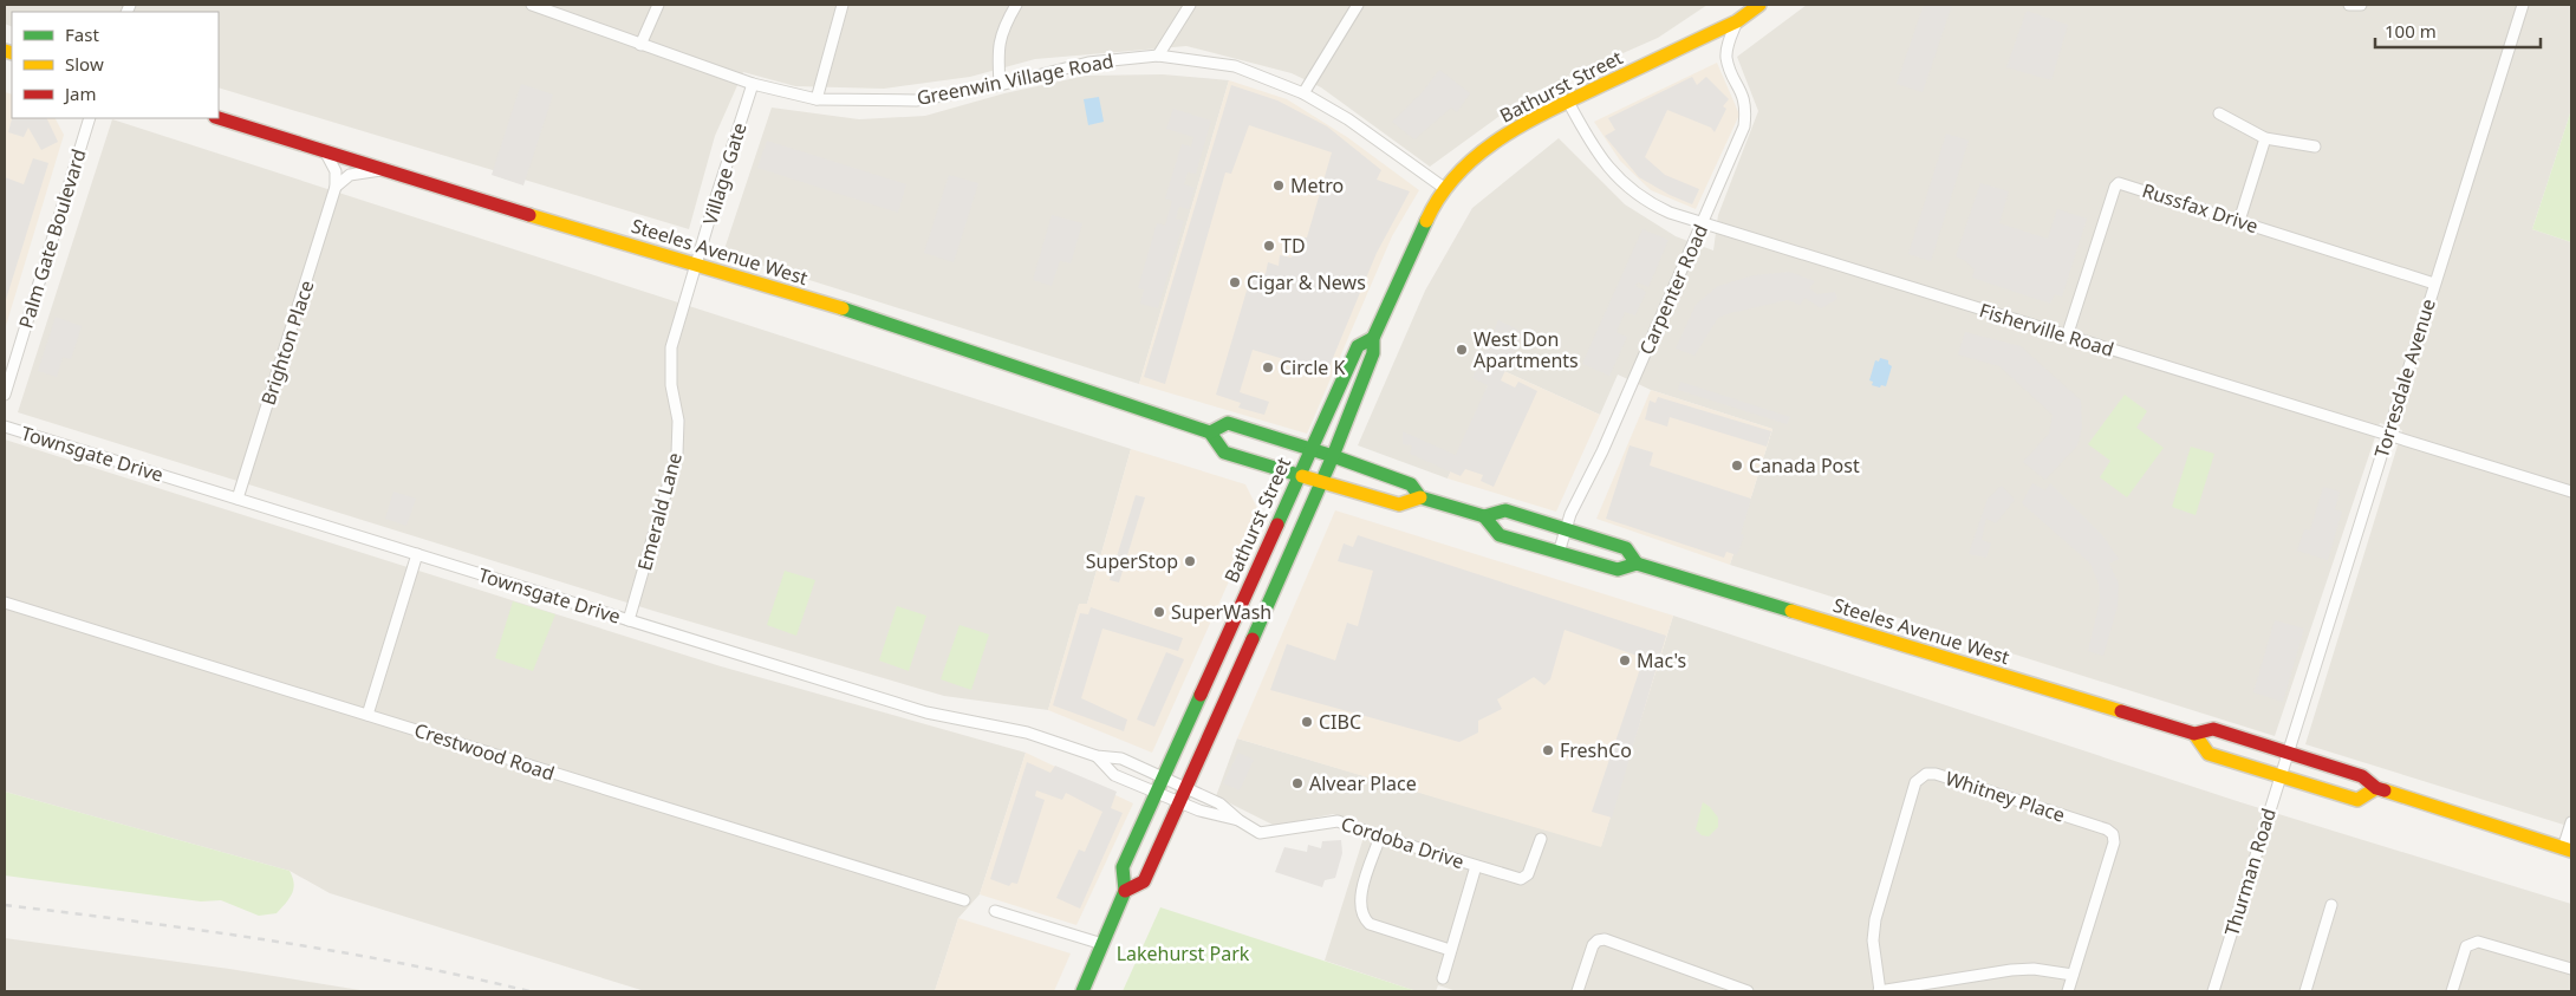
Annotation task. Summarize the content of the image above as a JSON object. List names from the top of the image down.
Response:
{
  "streets": {
    "main road": ["Bathurst Street", "Steeles Avenue West"],
    "street": [
      "Greenwin Village Road",
      "Village Gate",
      "Russfax Drive",
      "Palm Gate Boulevard",
      "Carpenter Road",
      "Fisherville Road",
      "Brighton Place",
      "Torresdale Avenue",
      "Townsgate Drive",
      "Emerald Lane",
      "Crestwood Road",
      "Whitney Place",
      "Cordoba Drive",
      "Thurman Road"
    ]
  },
  "crossings": [
    ["Greenwin Village Road", "Bathurst Street"],
    ["Greenwin Village Road", "Village Gate"],
    ["Bathurst Street", "Steeles Avenue West"],
    ["Bathurst Street", "Carpenter Road"],
    ["Bathurst Street", "Fisherville Road"],
    ["Bathurst Street", "Townsgate Drive"],
    ["Bathurst Street", "Cordoba Drive"],
    ["Village Gate", "Steeles Avenue West"],
    ["Village Gate", "Emerald Lane"],
    ["Russfax Drive", "Fisherville Road"],
    ["Russfax Drive", "Torresdale Avenue"],
    ["Steeles Avenue West", "Carpenter Road"],
    ["Steeles Avenue West", "Torresdale Avenue"],
    ["Steeles Avenue West", "Emerald Lane"],
    ["Steeles Avenue West", "Thurman Road"],
    ["Carpenter Road", "Fisherville Road"],
    ["Fisherville Road", "Torresdale Avenue"],
    ["Brighton Place", "Townsgate Drive"],
    ["Torresdale Avenue", "Thurman Road"],
    ["Townsgate Drive", "Emerald Lane"],
    ["Townsgate Drive", "Cordoba Drive"]
  ],
  "parks": ["Lakehurst Park"],
  "places": [
    "Metro",
    "TD",
    "Cigar & News",
    "West Don Apartments",
    "Circle K",
    "Canada Post",
    "SuperStop",
    "SuperWash",
    "Mac's",
    "CIBC",
    "FreshCo",
    "Alvear Place"
  ],
  "legend": ["Fast", "Slow", "Jam"],
  "scale_bar": "100 m"
}
